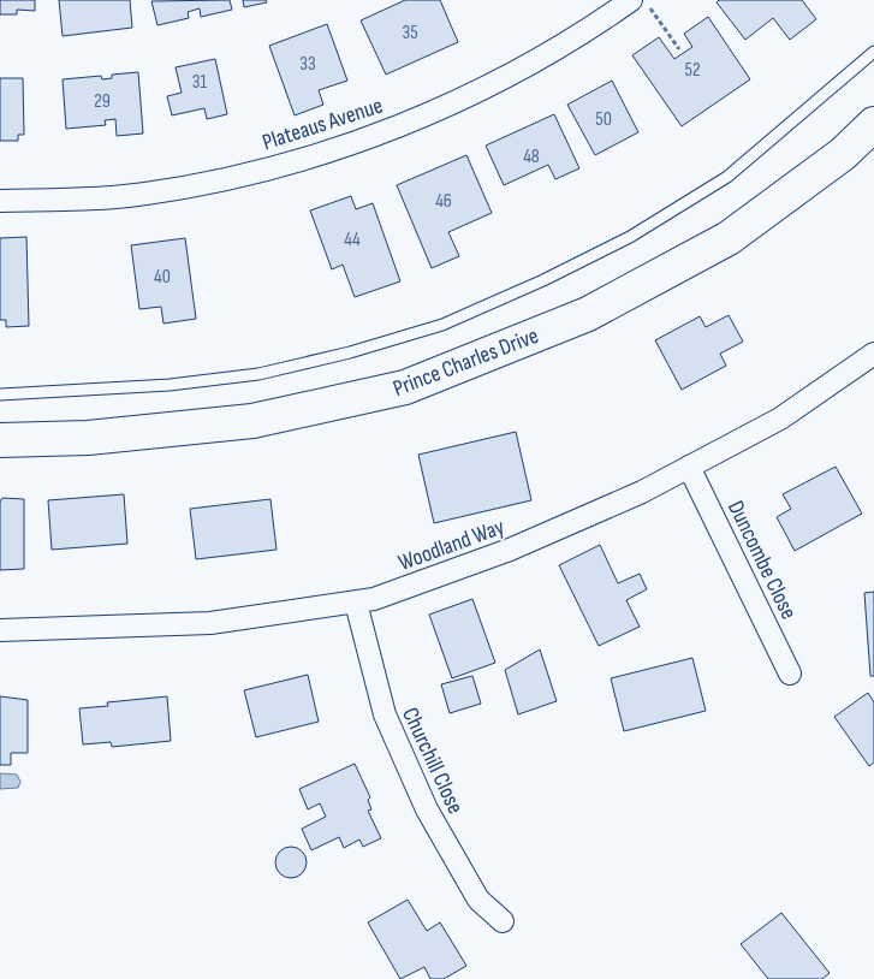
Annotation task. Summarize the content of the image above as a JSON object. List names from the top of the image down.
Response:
{
  "streets": {
    "highway": ["Prince Charles Drive"],
    "street": [
      "Plateaus Avenue",
      "Woodland Way",
      "Duncombe Close",
      "Churchill Close"
    ]
  },
  "crossings": [
    ["Woodland Way", "Duncombe Close"],
    ["Woodland Way", "Churchill Close"]
  ],
  "house_numbers": [
    "35",
    "33",
    "52",
    "31",
    "29",
    "50",
    "48",
    "46",
    "44",
    "40"
  ]
}
